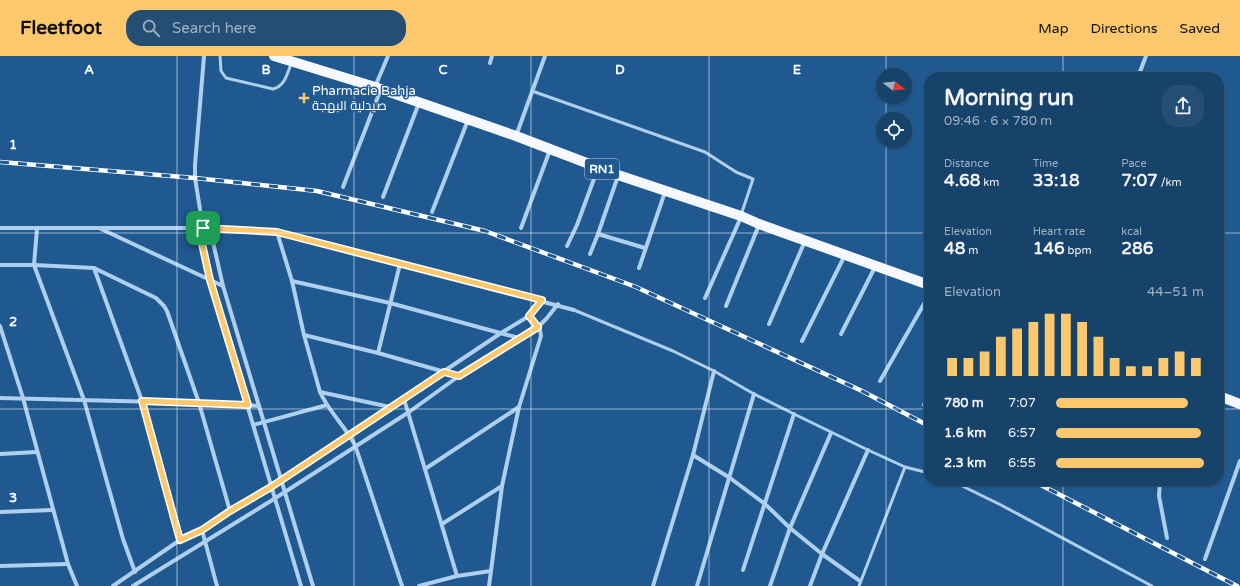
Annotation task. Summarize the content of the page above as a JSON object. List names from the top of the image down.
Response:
{
  "streets": {
    "main road": ["RN1"]
  },
  "places": {
    "health": ["Pharmacie Bahja صيدلية البهجة"]
  },
  "north": "right",
  "page": {
    "header": "Fleetfoot",
    "search": "Search here",
    "nav": ["Map", "Directions", "Saved"],
    "heading": ["Morning run", "09:46 · 6 × 780 m"],
    "stats": [
      ["Distance", "4.68 km"],
      ["Time", "33:18"],
      ["Pace", "7:07 /km"],
      ["Elevation", "48 m"],
      ["Heart rate", "146 bpm"],
      ["kcal", "286"]
    ],
    "chart": ["Elevation", "44–51 m"],
    "list": [
      {
        "name": "780 m",
        "note": "7:07"
      },
      {
        "name": "1.6 km",
        "note": "6:57"
      },
      {
        "name": "2.3 km",
        "note": "6:55"
      }
    ]
  },
  "grid": {
    "columns": [
      "A",
      "B",
      "C",
      "D",
      "E"
    ],
    "rows": ["1", "2", "3"]
  }
}
